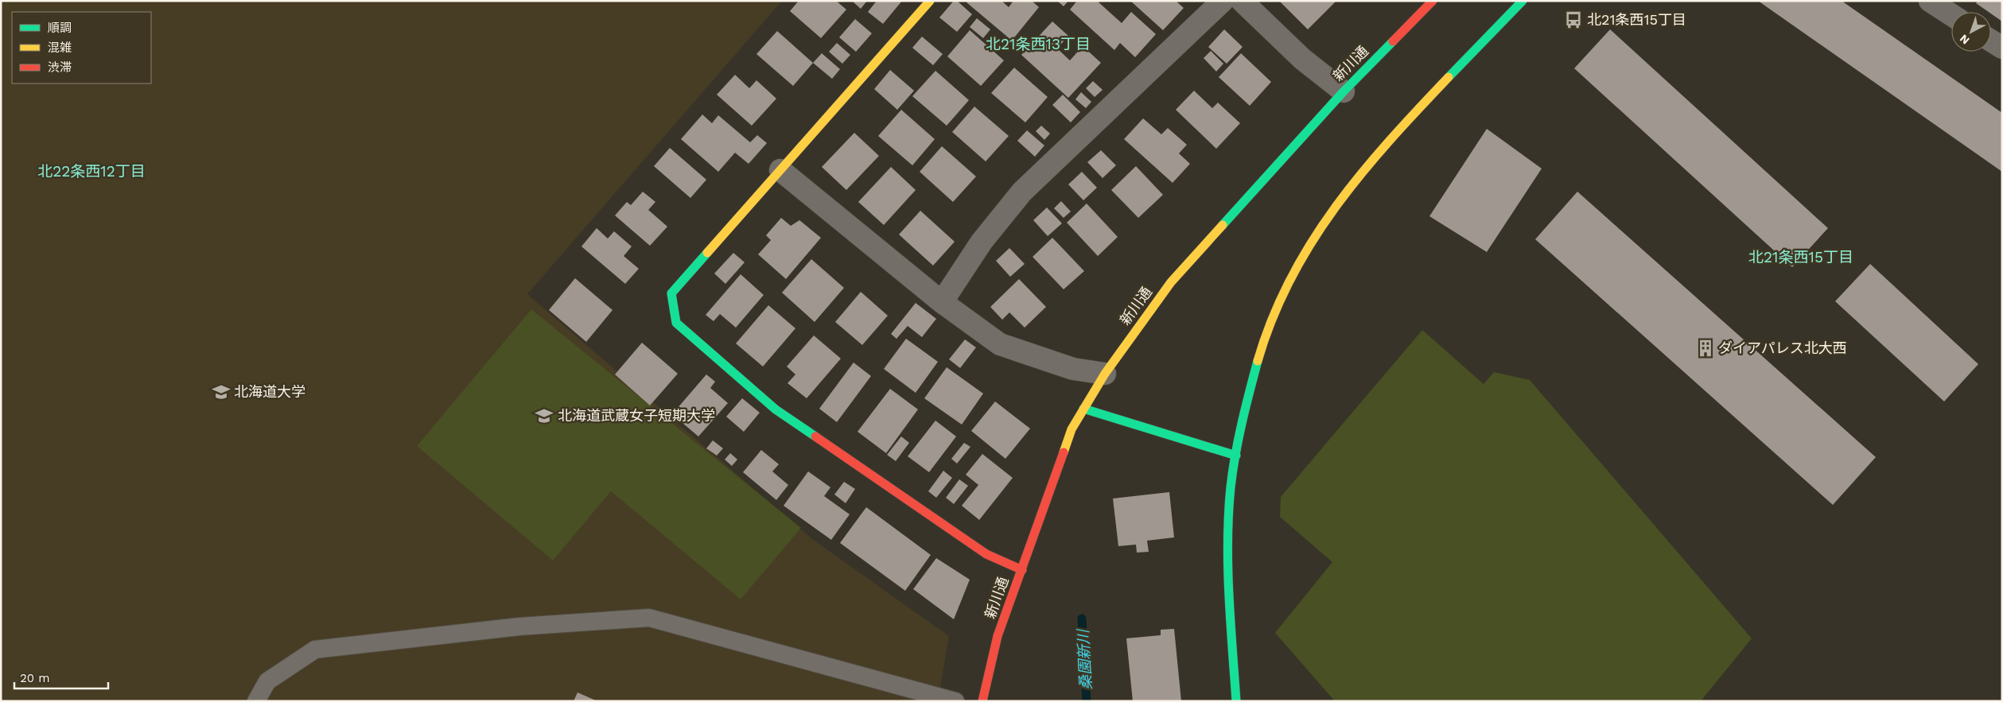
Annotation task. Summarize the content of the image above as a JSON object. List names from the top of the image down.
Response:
{
  "streets": {
    "street": ["新川通"]
  },
  "districts": ["北21条西13丁目", "北22条西12丁目", "北21条西15丁目"],
  "water": ["桑園新川"],
  "places": {
    "bus stop": ["北21条西15丁目"],
    "building": ["ダイアパレス北大西"],
    "school or university": ["北海道大学", "北海道武蔵女子短期大学"]
  },
  "legend": ["順調", "混雑", "渋滞"],
  "scale_bar": "20 m",
  "north": "bottom left"
}
